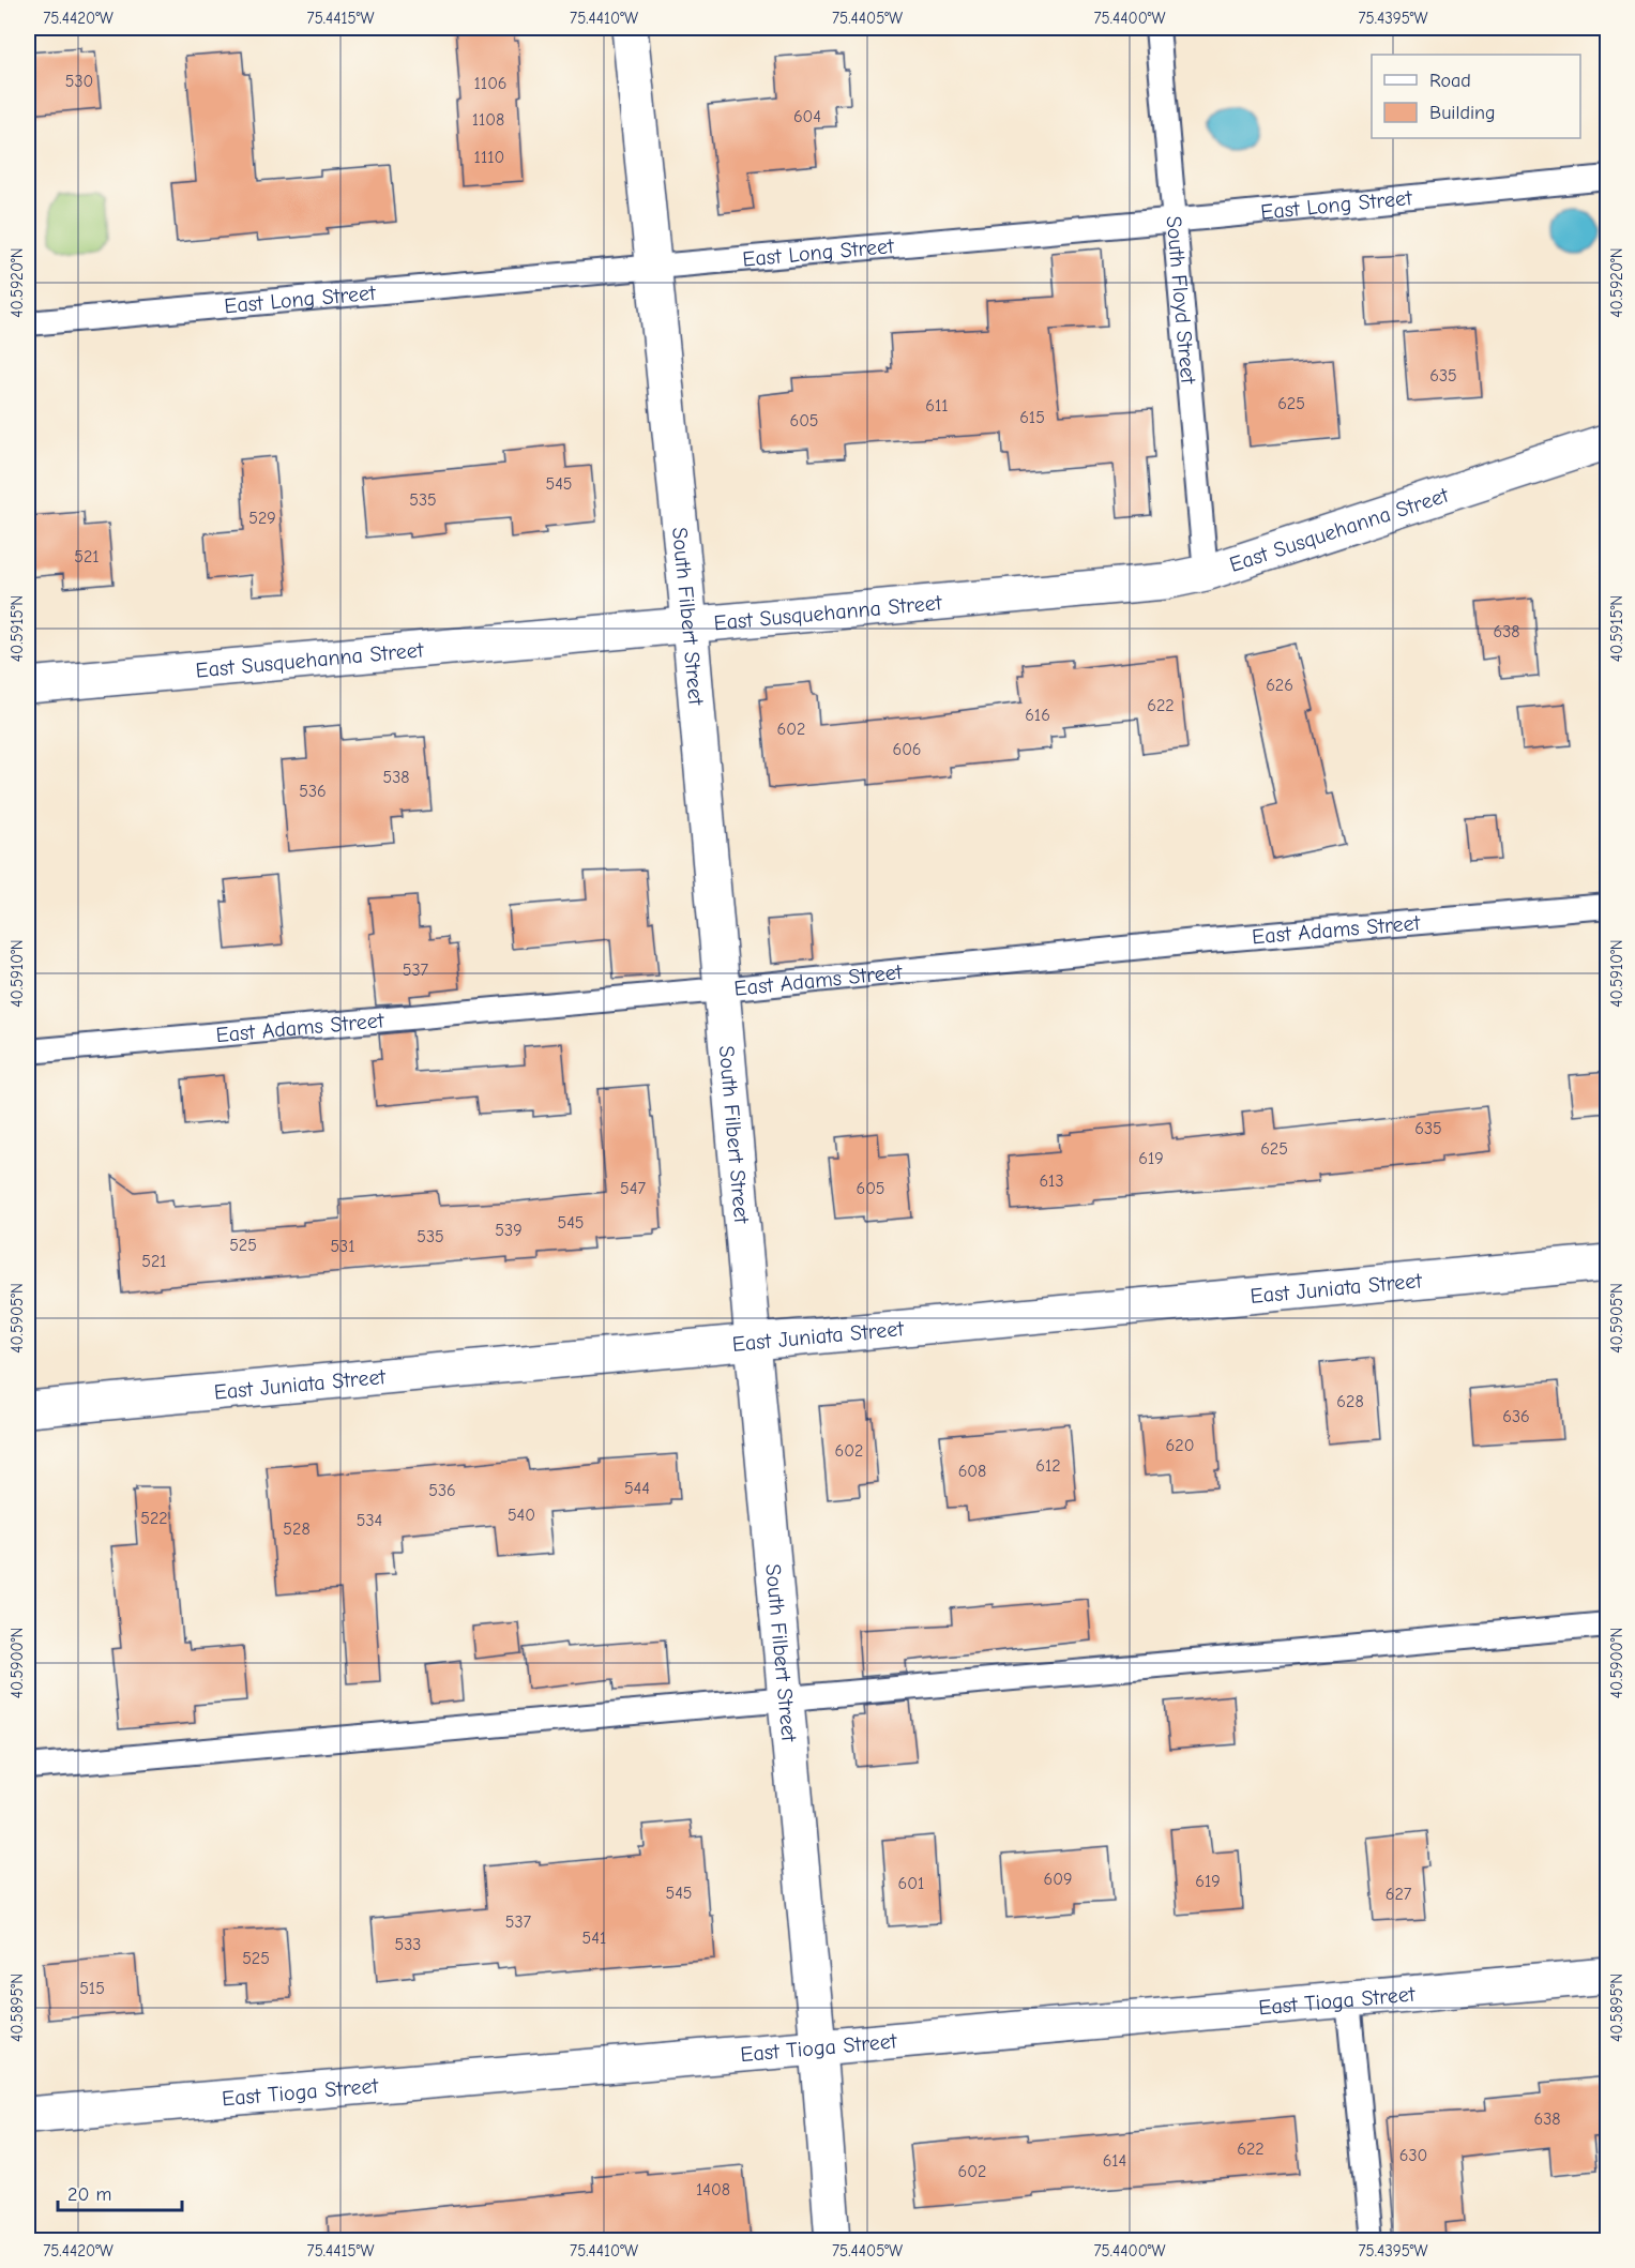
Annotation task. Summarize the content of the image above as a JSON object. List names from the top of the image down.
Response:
{
  "streets": {
    "street": [
      "East Susquehanna Street",
      "South Filbert Street",
      "East Juniata Street",
      "East Tioga Street"
    ],
    "lane": ["East Long Street", "South Floyd Street", "East Adams Street"]
  },
  "crossings": [
    ["East Long Street", "South Floyd Street"],
    ["East Long Street", "South Filbert Street"],
    ["South Floyd Street", "East Susquehanna Street"],
    ["East Susquehanna Street", "South Filbert Street"],
    ["South Filbert Street", "East Adams Street"],
    ["South Filbert Street", "East Juniata Street"],
    ["South Filbert Street", "East Tioga Street"]
  ],
  "house_numbers": [
    "530",
    "1106",
    "604",
    "1108",
    "1110",
    "635",
    "625",
    "611",
    "615",
    "605",
    "545",
    "535",
    "529",
    "521",
    "638",
    "626",
    "622",
    "616",
    "602",
    "606",
    "538",
    "536",
    "537",
    "635",
    "625",
    "619",
    "613",
    "547",
    "605",
    "545",
    "539",
    "535",
    "525",
    "531",
    "521",
    "628",
    "636",
    "620",
    "602",
    "612",
    "608",
    "544",
    "536",
    "540",
    "522",
    "534",
    "528",
    "609",
    "619",
    "601",
    "545",
    "627",
    "537",
    "541",
    "533",
    "525",
    "515",
    "638",
    "622",
    "630",
    "614",
    "602",
    "1408"
  ],
  "legend": ["Road", "Building"],
  "scale_bar": "20 m",
  "coordinates": [
    "75.4420°W",
    "75.4415°W",
    "75.4410°W",
    "75.4405°W",
    "75.4400°W",
    "75.4395°W",
    "40.5920°N",
    "40.5915°N",
    "40.5910°N",
    "40.5905°N",
    "40.5900°N",
    "40.5895°N"
  ]
}
